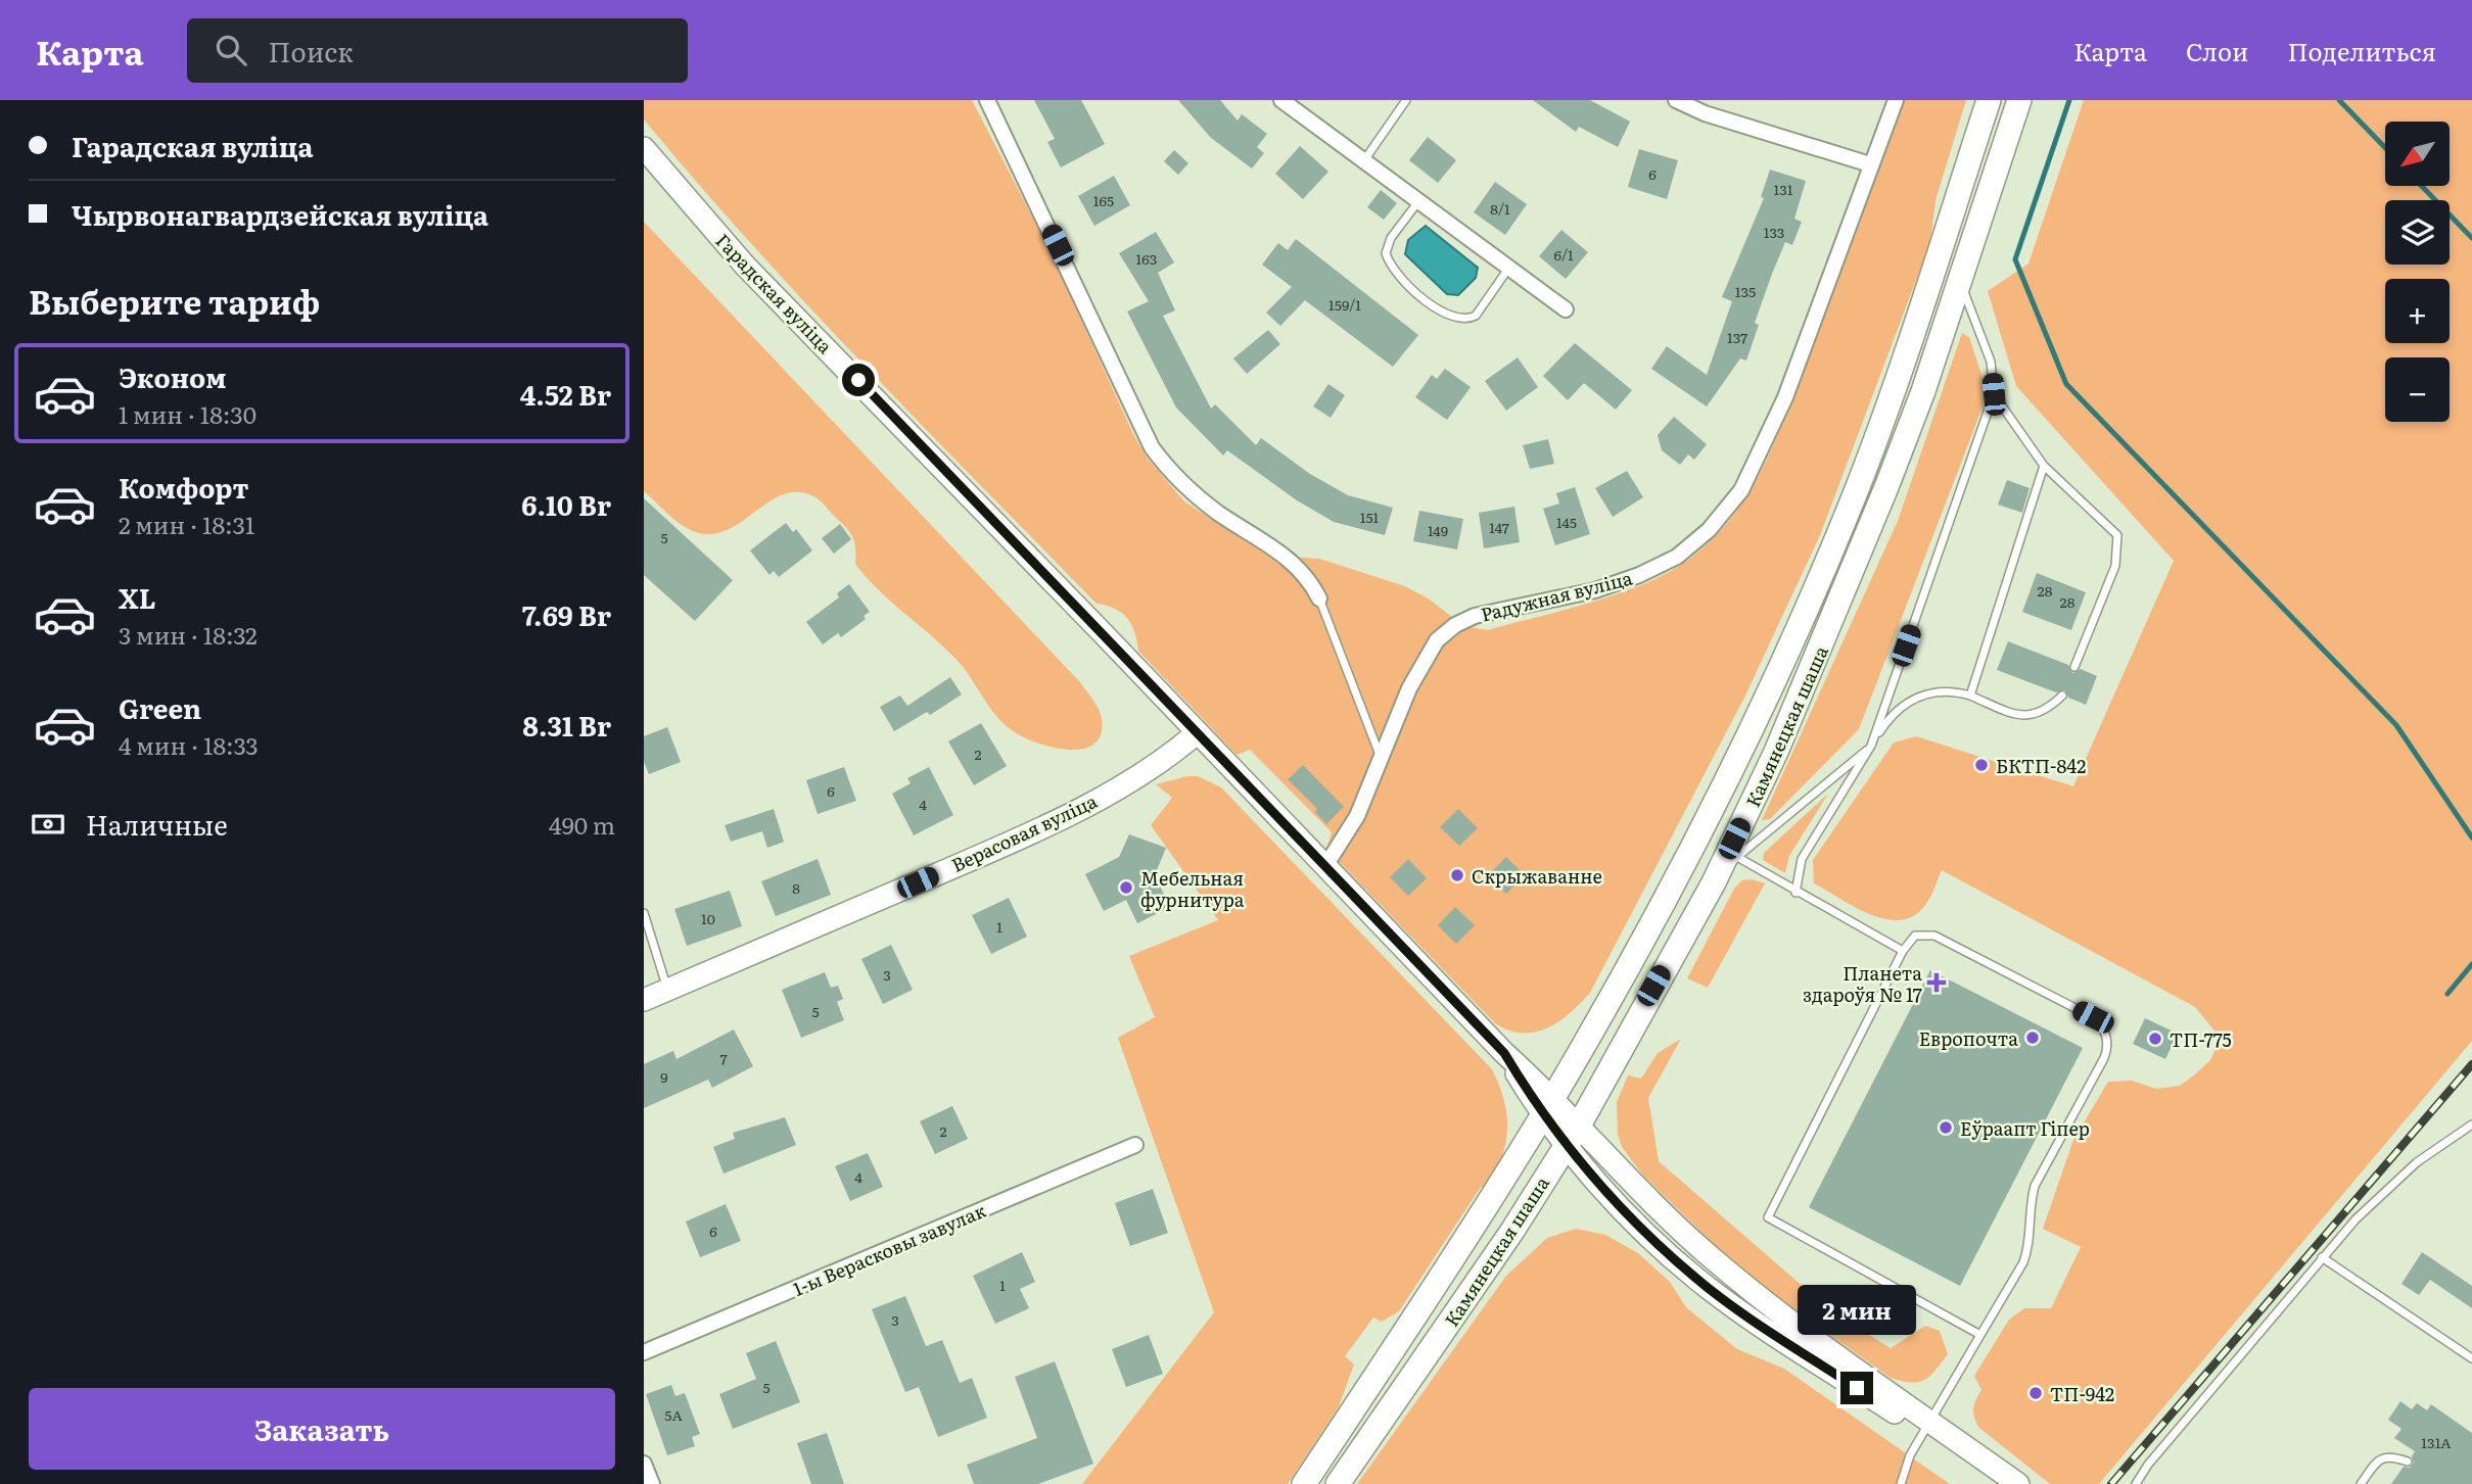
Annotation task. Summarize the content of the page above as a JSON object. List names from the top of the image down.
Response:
{
  "streets": {
    "main road": ["Гарадская вуліца", "Камянецкая шаша", "Верасовая вуліца"],
    "street": ["Радужная вуліца", "1-ы Верасковы завулак"]
  },
  "crossings": [
    ["Гарадская вуліца", "Радужная вуліца"],
    ["Гарадская вуліца", "Камянецкая шаша"],
    ["Гарадская вуліца", "Верасовая вуліца"]
  ],
  "places": {
    "other": [
      "БКТП-842",
      "Скрыжаванне",
      "Мебельная фурнитура",
      "Европочта",
      "ТП-775",
      "Еўраапт Гіпер",
      "ТП-942"
    ],
    "health": ["Планета здароўя № 17"]
  },
  "house_numbers": [
    "6",
    "131",
    "165",
    "8/1",
    "133",
    "6/1",
    "163",
    "135",
    "159/1",
    "137",
    "151",
    "145",
    "147",
    "149",
    "5",
    "28",
    "28",
    "2",
    "6",
    "4",
    "8",
    "10",
    "1",
    "3",
    "5",
    "7",
    "9",
    "2",
    "4",
    "6",
    "1",
    "3",
    "5",
    "5А",
    "131А"
  ],
  "north": "bottom left",
  "page": {
    "header": "Карта",
    "search": "Поиск",
    "nav": ["Карта", "Слои", "Поделиться"],
    "banner": ["Гарадская вуліца", "Чырвонагвардзейская вуліца"],
    "map_buttons": ["+", "−"],
    "heading": "Выберите тариф",
    "list": [
      {
        "name": "Эконом",
        "note": "1 мин · 18:30",
        "value": "4.52 Br"
      },
      {
        "name": "Комфорт",
        "note": "2 мин · 18:31",
        "value": "6.10 Br"
      },
      {
        "name": "XL",
        "note": "3 мин · 18:32",
        "value": "7.69 Br"
      },
      {
        "name": "Green",
        "note": "4 мин · 18:33",
        "value": "8.31 Br"
      }
    ],
    "pay": ["Наличные", "490 m"],
    "bubble": "2 мин",
    "buttons": "Заказать"
  }
}
